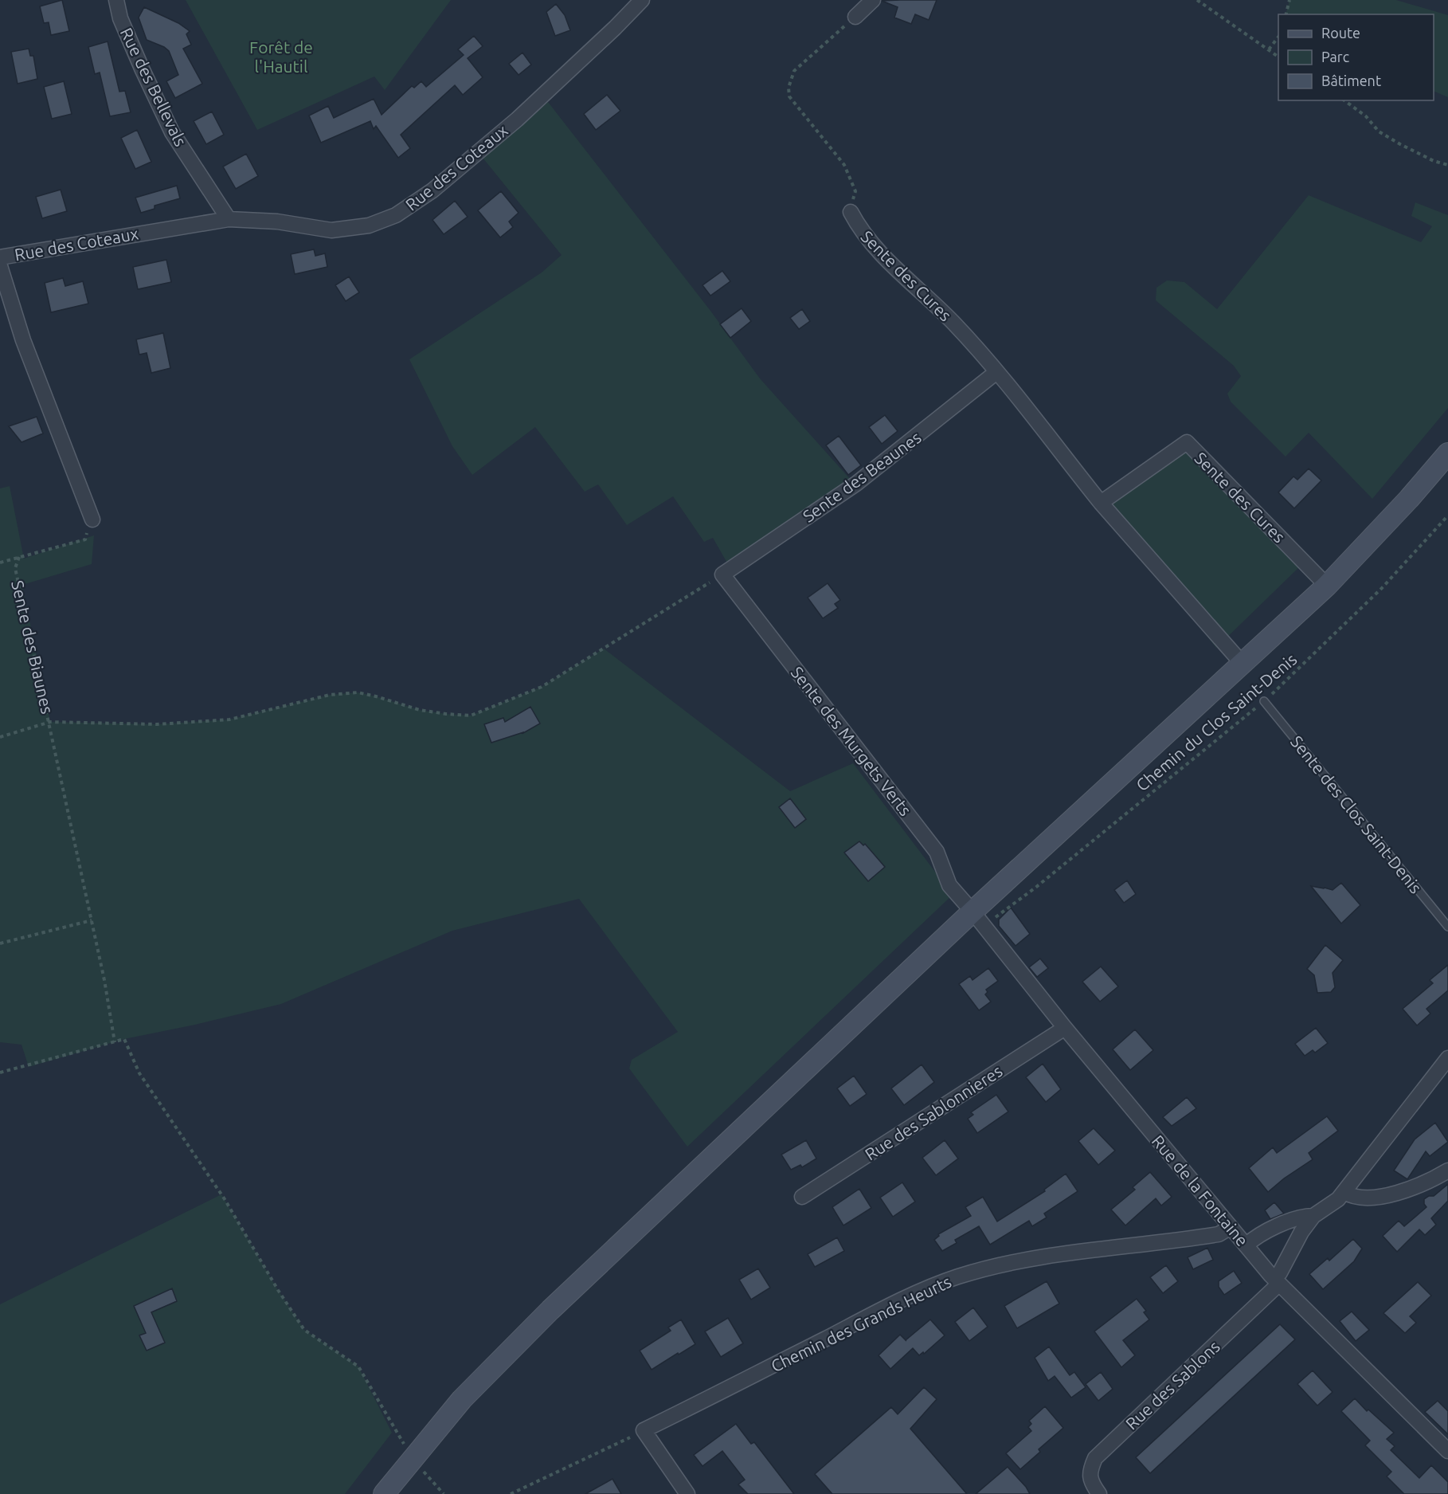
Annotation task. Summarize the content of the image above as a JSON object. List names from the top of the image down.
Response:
{
  "streets": {
    "street": [
      "Rue des Bellevals",
      "Rue des Coteaux",
      "Sente des Cures",
      "Sente des Beaunes",
      "Sente des Murgets Verts",
      "Rue des Sablonnieres",
      "Rue de la Fontaine",
      "Chemin des Grands Heurts",
      "Rue des Sablons"
    ],
    "lane": ["Sente des Clos Saint-Denis"],
    "path": ["Sente des Biaunes", "Chemin du Clos Saint-Denis"]
  },
  "crossings": [
    ["Rue des Bellevals", "Rue des Coteaux"],
    ["Sente des Cures", "Sente des Beaunes"],
    ["Sente des Beaunes", "Sente des Murgets Verts"],
    ["Chemin du Clos Saint-Denis", "Sente des Murgets Verts"],
    ["Chemin du Clos Saint-Denis", "Sente des Clos Saint-Denis"],
    ["Chemin du Clos Saint-Denis", "Rue de la Fontaine"],
    ["Sente des Murgets Verts", "Rue de la Fontaine"],
    ["Rue des Sablonnieres", "Rue de la Fontaine"],
    ["Rue de la Fontaine", "Chemin des Grands Heurts"],
    ["Rue de la Fontaine", "Rue des Sablons"]
  ],
  "parks": ["Forêt de l'Hautil"],
  "legend": ["Route", "Parc", "Bâtiment"]
}
